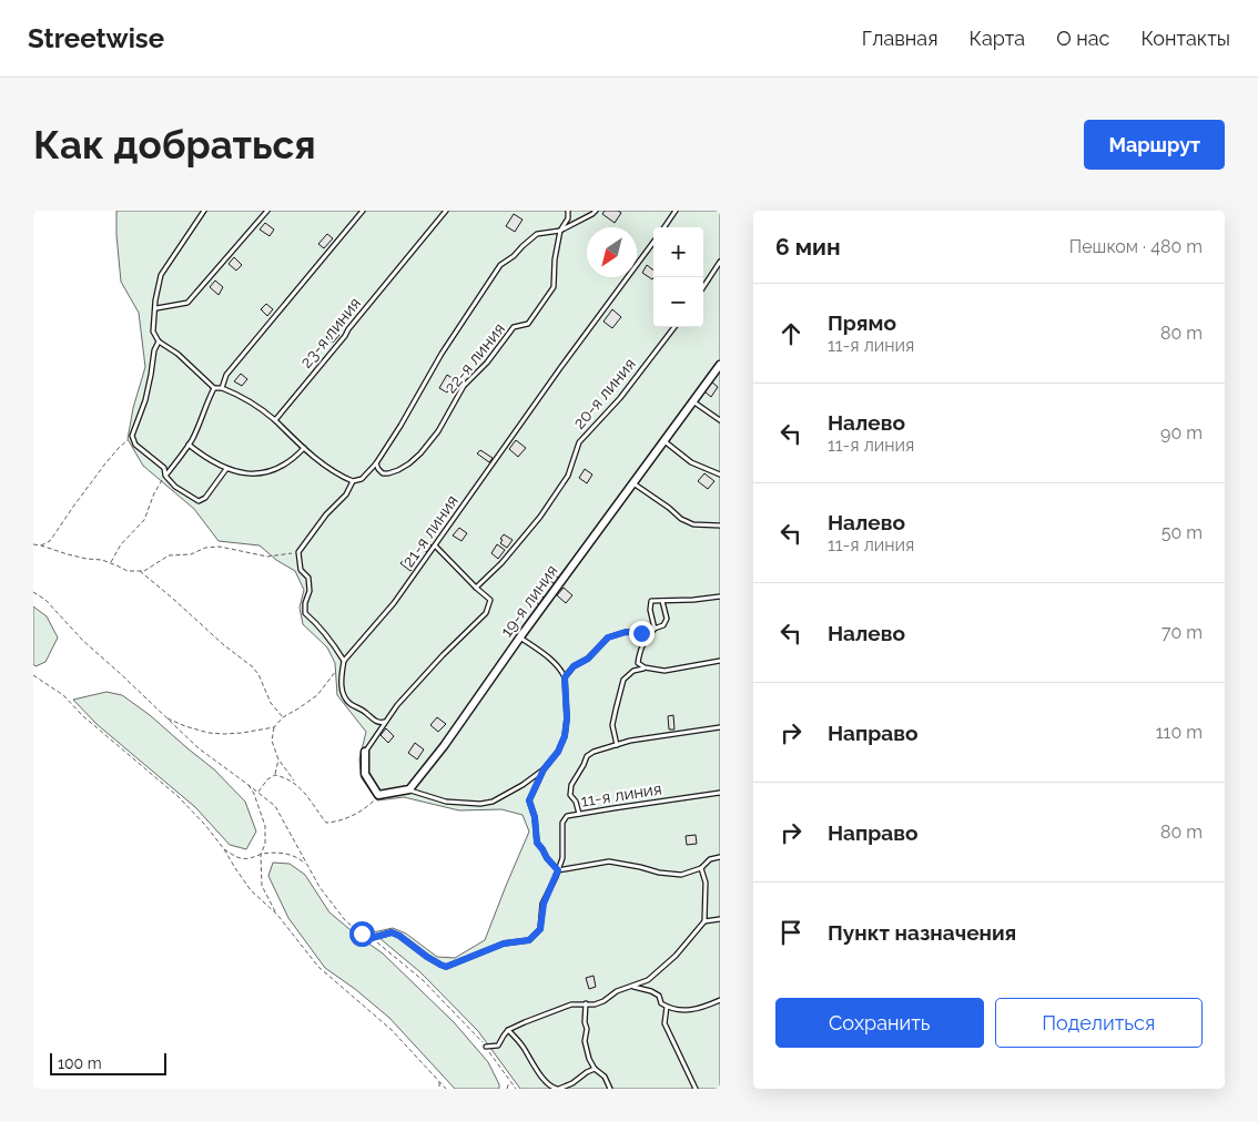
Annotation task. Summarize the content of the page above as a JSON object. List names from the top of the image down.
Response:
{
  "streets": {
    "street": ["19-я линия"],
    "lane": [
      "23-я линия",
      "22-я линия",
      "20-я линия",
      "21-я линия",
      "11-я линия"
    ]
  },
  "scale_bar": "100 m",
  "north": "bottom left",
  "page": {
    "header": "Streetwise",
    "nav": [
      "Главная",
      "Карта",
      "О нас",
      "Контакты"
    ],
    "buttons": [
      "Маршрут",
      ["Сохранить", "Поделиться"]
    ],
    "title": "Как добраться",
    "heading": ["6 мин", "Пешком · 480 m"],
    "map_buttons": ["+", "−"],
    "list": [
      ["Прямо", "11-я линия", "80 m"],
      ["Налево", "11-я линия", "90 m"],
      ["Налево", "11-я линия", "50 m"],
      ["Налево", "70 m"],
      ["Направо", "110 m"],
      ["Направо", "80 m"],
      "Пункт назначения"
    ],
    "scale": "100 m"
  }
}
